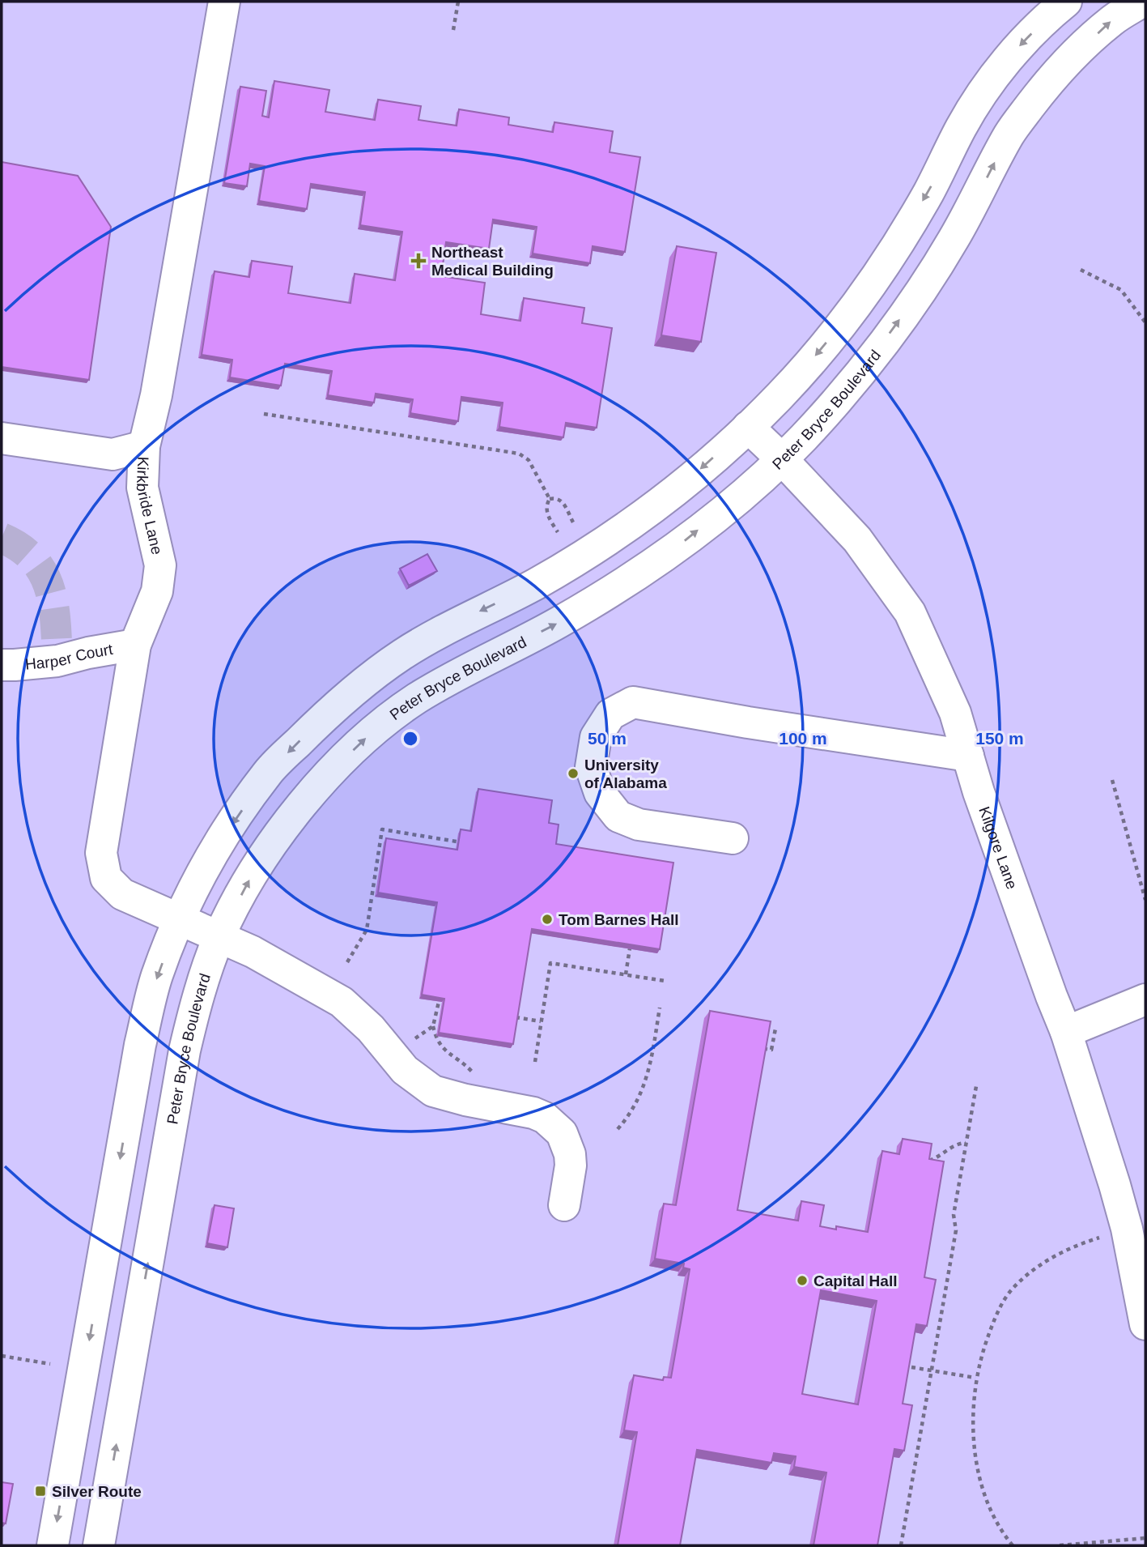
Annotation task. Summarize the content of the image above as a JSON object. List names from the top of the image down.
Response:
{
  "streets": {
    "street": [
      "Peter Bryce Boulevard",
      "Kirkbride Lane",
      "Harper Court",
      "Kilgore Lane"
    ]
  },
  "crossings": [
    ["Peter Bryce Boulevard", "Kirkbride Lane"],
    ["Peter Bryce Boulevard", "Kilgore Lane"],
    ["Kirkbride Lane", "Harper Court"]
  ],
  "places": {
    "health": ["Northeast Medical Building"],
    "other": ["University of Alabama", "Tom Barnes Hall", "Capital Hall"],
    "transit": ["Silver Route"]
  },
  "rings": ["50 m", "100 m", "150 m"]
}
